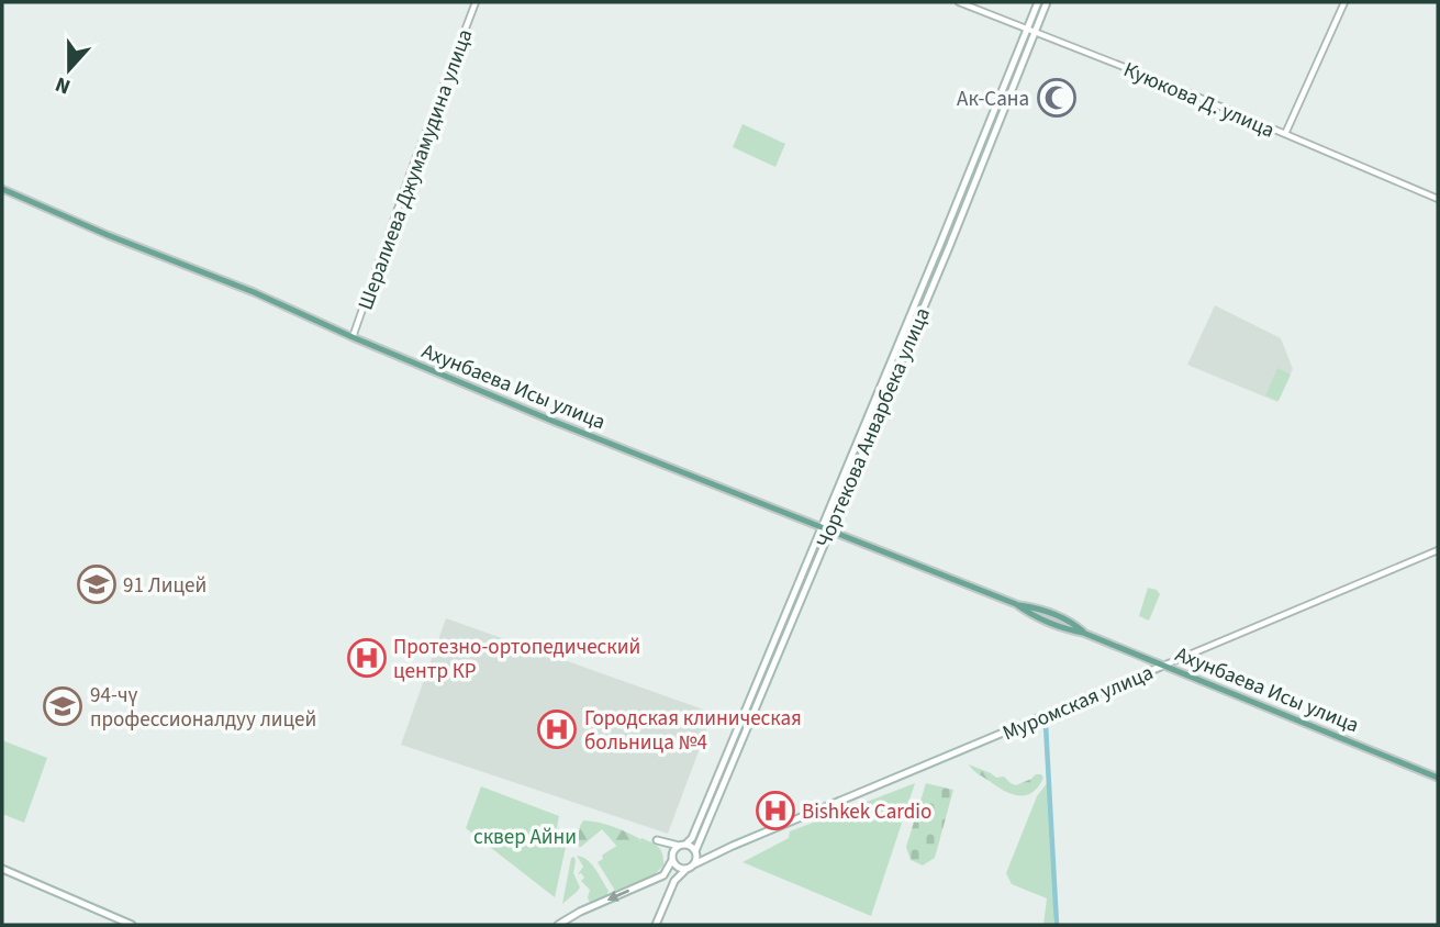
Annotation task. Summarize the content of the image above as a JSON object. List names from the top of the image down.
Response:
{
  "streets": {
    "main road": ["Ахунбаева Исы улица", "Чортекова Анварбека улица", "Муромская улица"],
    "street": ["Куюкова Д. улица", "Шералиева Джумамудина улица"]
  },
  "crossings": [
    ["Куюкова Д. улица", "Чортекова Анварбека улица"],
    ["Шералиева Джумамудина улица", "Ахунбаева Исы улица"],
    ["Ахунбаева Исы улица", "Чортекова Анварбека улица"],
    ["Ахунбаева Исы улица", "Муромская улица"],
    ["Чортекова Анварбека улица", "Муромская улица"]
  ],
  "parks": ["сквер Айни"],
  "places": {
    "mosque": ["Ак-Сана"],
    "school or university": ["91 Лицей", "94-чү профессионалдуу лицей"],
    "hospital": ["Протезно-ортопедический центр КР", "Городская клиническая больница №4", "Bishkek Cardio"]
  },
  "north": "bottom"
}
